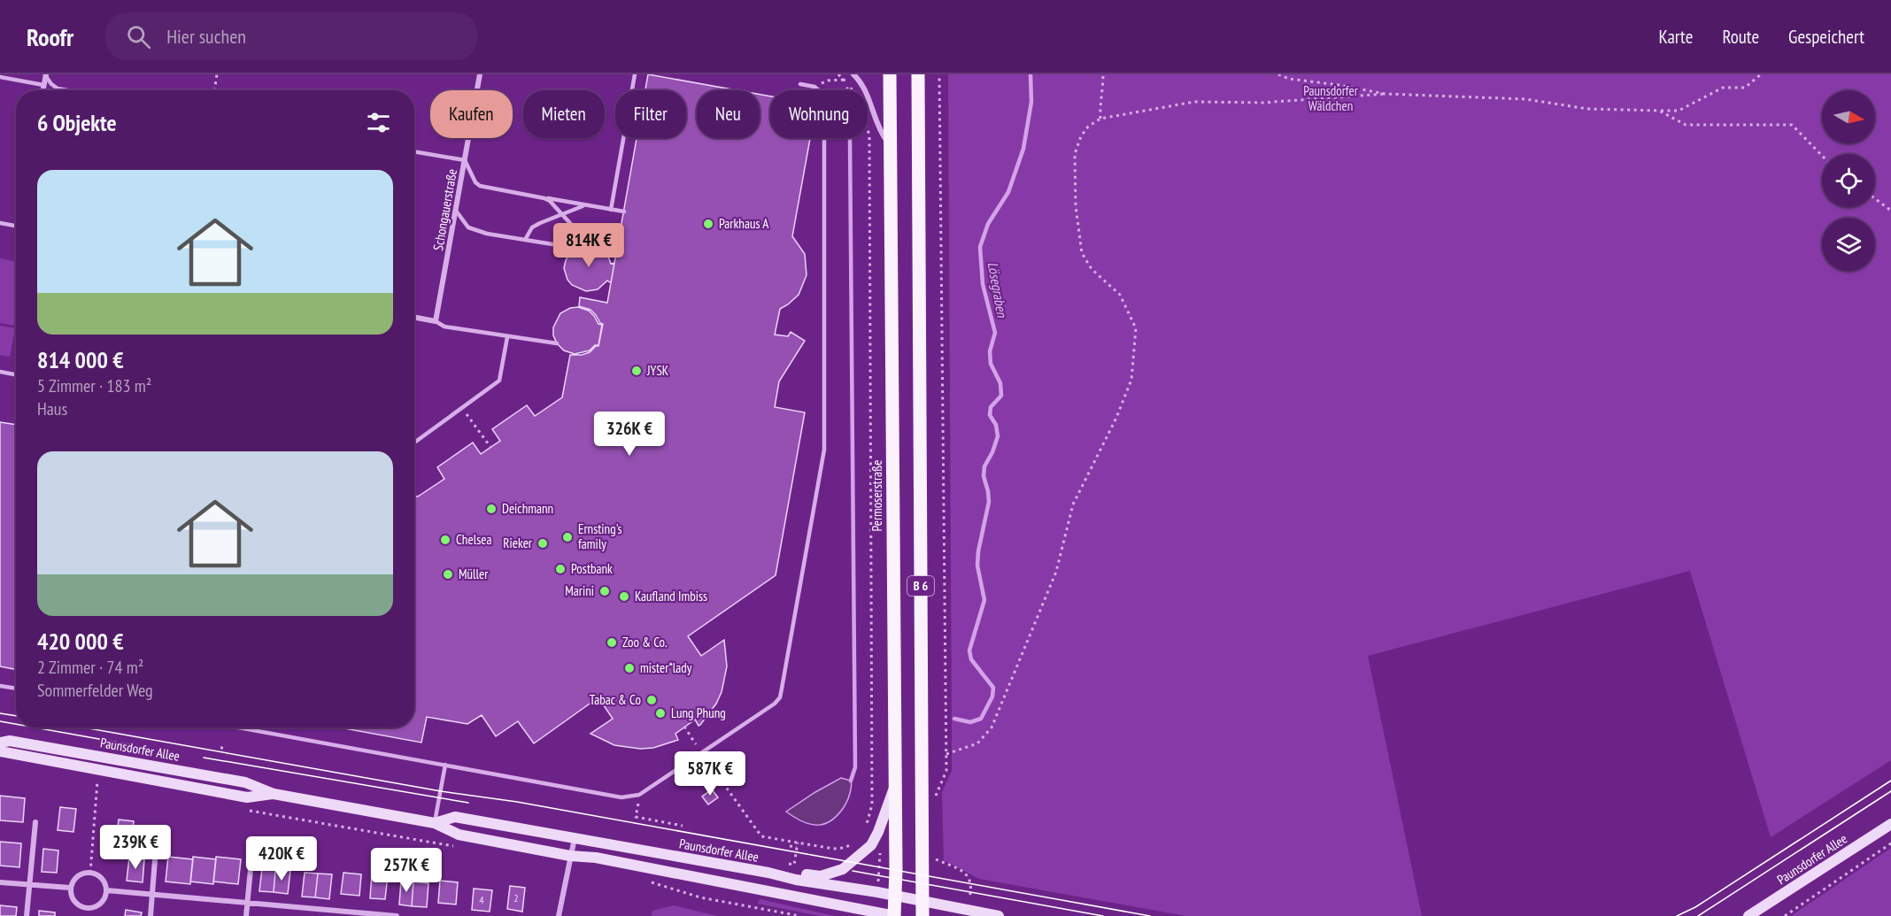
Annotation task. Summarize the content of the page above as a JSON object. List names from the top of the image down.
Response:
{
  "streets": {
    "main road": ["Permoserstraße", "B 6", "Paunsdorfer Allee"],
    "street": ["Schongauerstraße"]
  },
  "crossings": [
    ["Permoserstraße", "Paunsdorfer Allee"],
    ["B 6", "Paunsdorfer Allee"]
  ],
  "water": ["Lösegraben"],
  "parks": ["Paunsdorfer Wäldchen"],
  "places": [
    "Parkhaus A",
    "JYSK",
    "Deichmann",
    "Ernsting's family",
    "Chelsea",
    "Rieker",
    "Postbank",
    "Müller",
    "Marini",
    "Kaufland Imbiss",
    "Zoo & Co.",
    "mister*lady",
    "Tabac & Co",
    "Lung Phung"
  ],
  "house_numbers": ["2", "4"],
  "north": "right",
  "page": {
    "header": "Roofr",
    "search": "Hier suchen",
    "nav": ["Karte", "Route", "Gespeichert"],
    "chip": [
      "Kaufen",
      "Mieten",
      "Filter",
      "Neu",
      "Wohnung"
    ],
    "heading": "6 Objekte",
    "list": [
      {
        "name": "814 000 €",
        "note": "5 Zimmer · 183 m² · Haus"
      },
      {
        "name": "420 000 €",
        "note": "2 Zimmer · 74 m² · Sommerfelder Weg"
      }
    ],
    "price": [
      "814K €",
      "326K €",
      "587K €",
      "239K €",
      "420K €",
      "257K €"
    ]
  }
}
